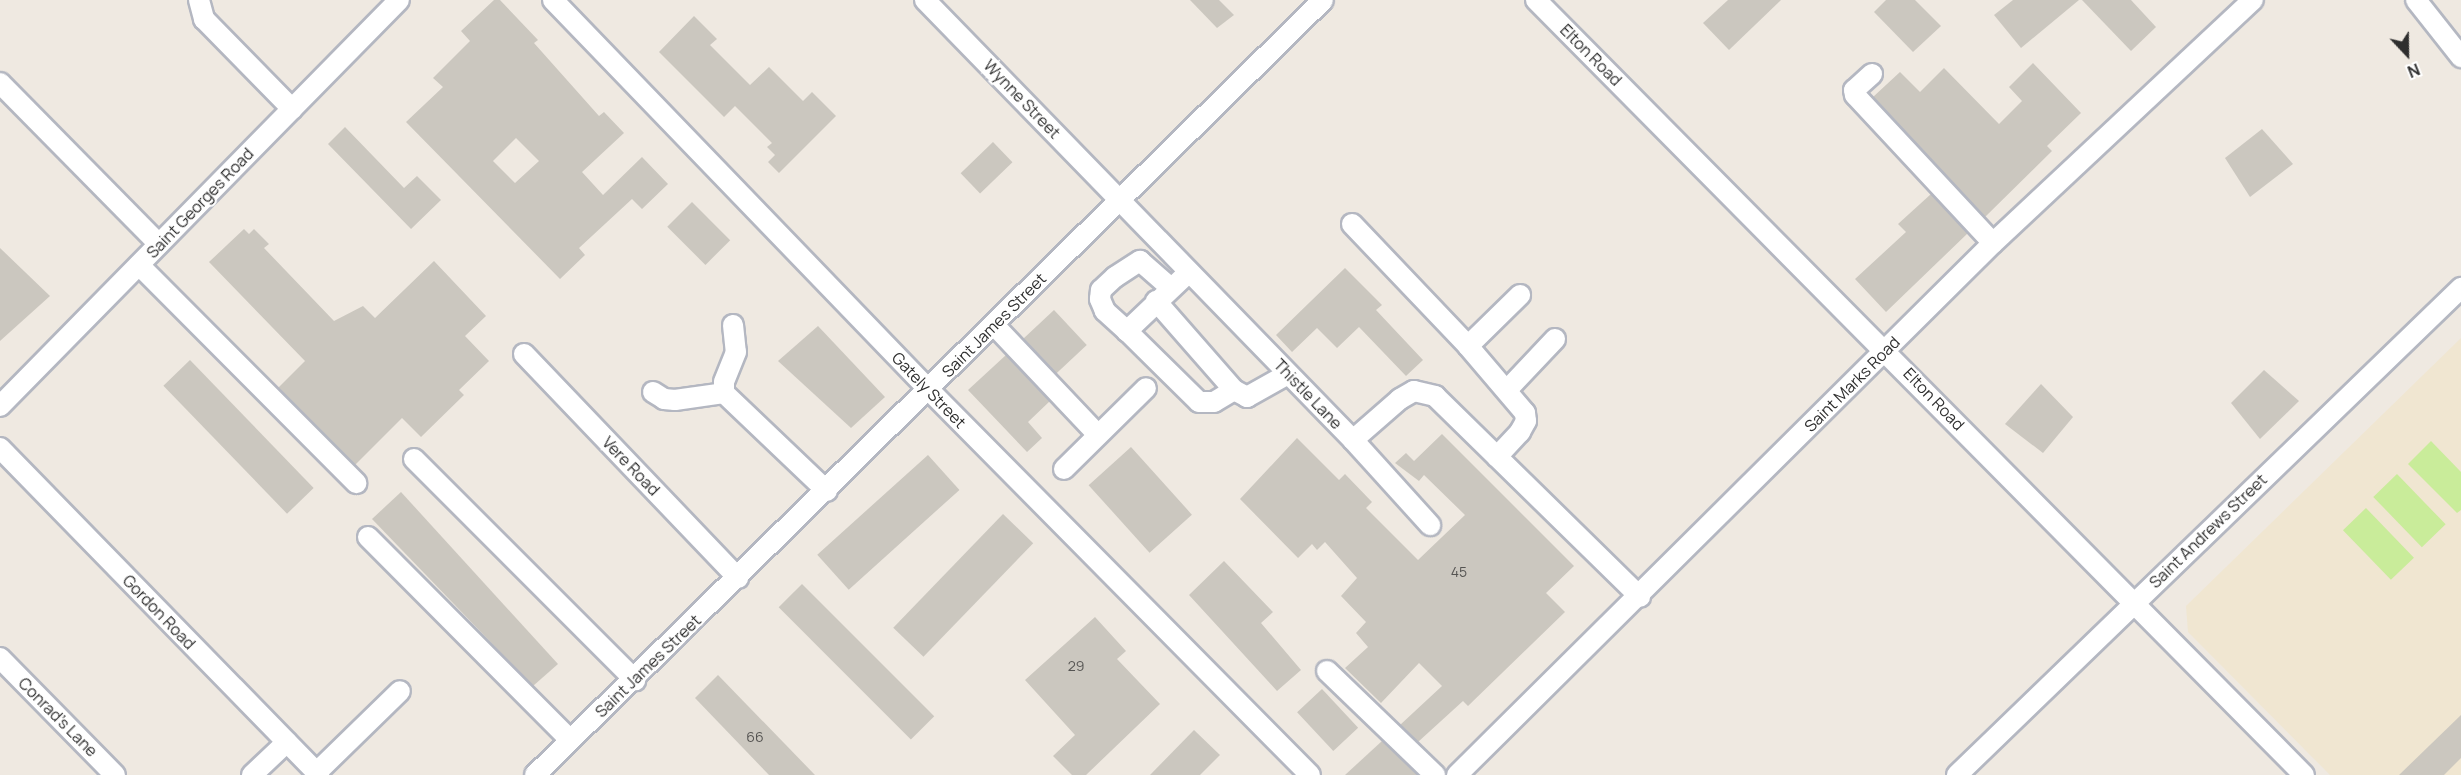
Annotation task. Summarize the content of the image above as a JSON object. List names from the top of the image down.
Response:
{
  "streets": {
    "street": [
      "Elton Road",
      "Wynne Street",
      "Saint Georges Road",
      "Saint James Street",
      "Saint Marks Road",
      "Gately Street",
      "Thistle Lane",
      "Vere Road",
      "Saint Andrews Street",
      "Gordon Road",
      "Conrad's Lane"
    ]
  },
  "crossings": [
    ["Elton Road", "Saint Marks Road"],
    ["Elton Road", "Saint Andrews Street"],
    ["Wynne Street", "Saint James Street"],
    ["Wynne Street", "Thistle Lane"],
    ["Saint James Street", "Gately Street"],
    ["Saint James Street", "Thistle Lane"],
    ["Saint James Street", "Vere Road"],
    ["Saint Marks Road", "Thistle Lane"]
  ],
  "house_numbers": ["45", "29", "66"],
  "north": "bottom"
}
